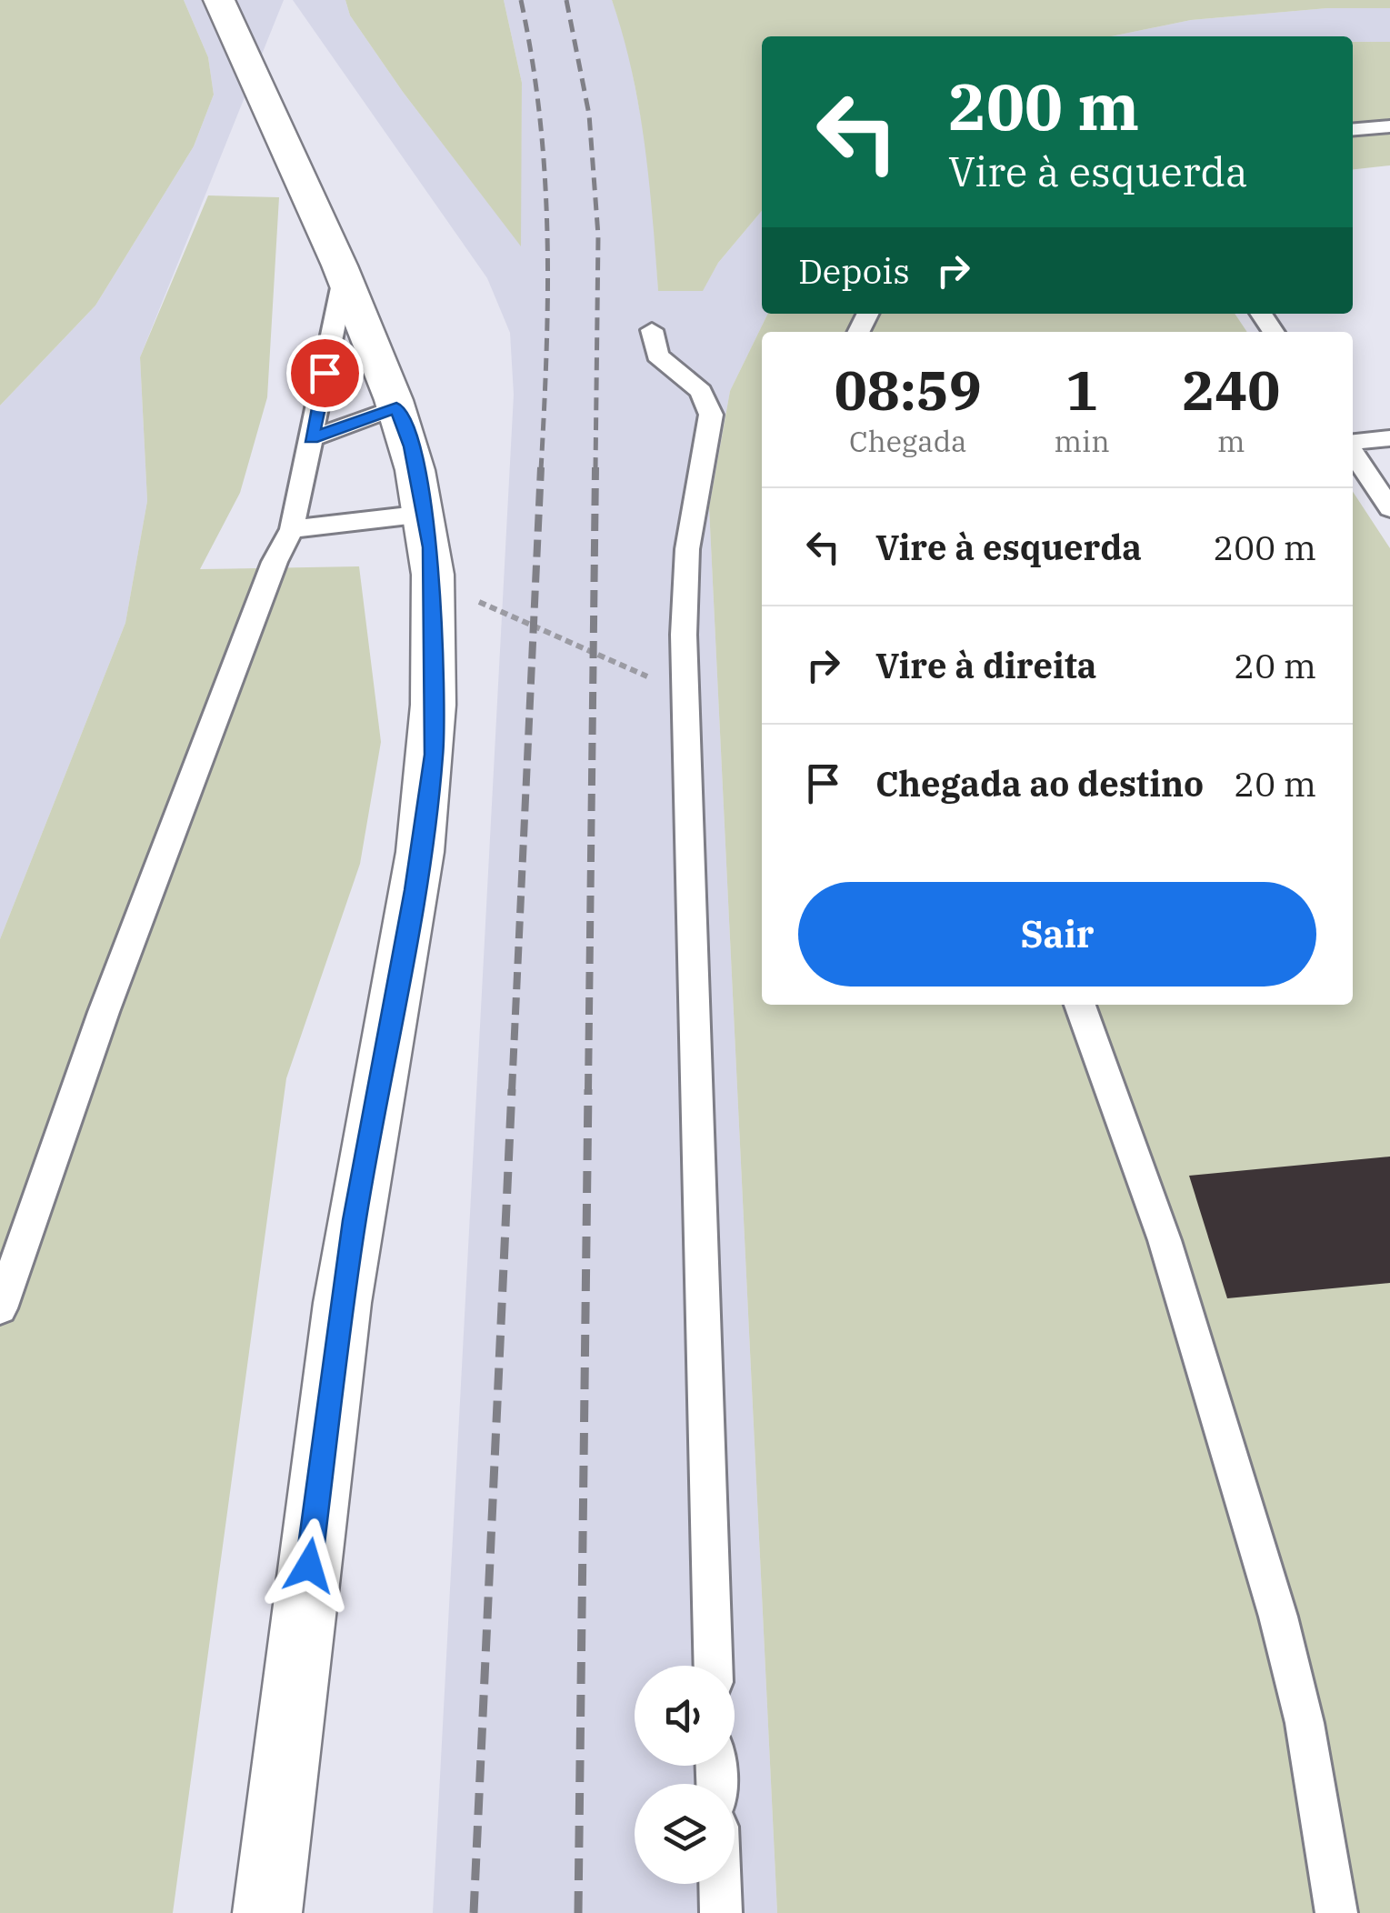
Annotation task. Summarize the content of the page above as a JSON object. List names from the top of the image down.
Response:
{
  "page": {
    "turn": ["200 m", "Vire à esquerda"],
    "then": "Depois",
    "eta": [
      "08:59",
      "Chegada",
      "1",
      "min",
      "240",
      "m"
    ],
    "list": [
      {
        "name": "Vire à esquerda",
        "value": "200 m"
      },
      {
        "name": "Vire à direita",
        "value": "20 m"
      },
      {
        "name": "Chegada ao destino",
        "value": "20 m"
      }
    ],
    "buttons": "Sair"
  }
}
